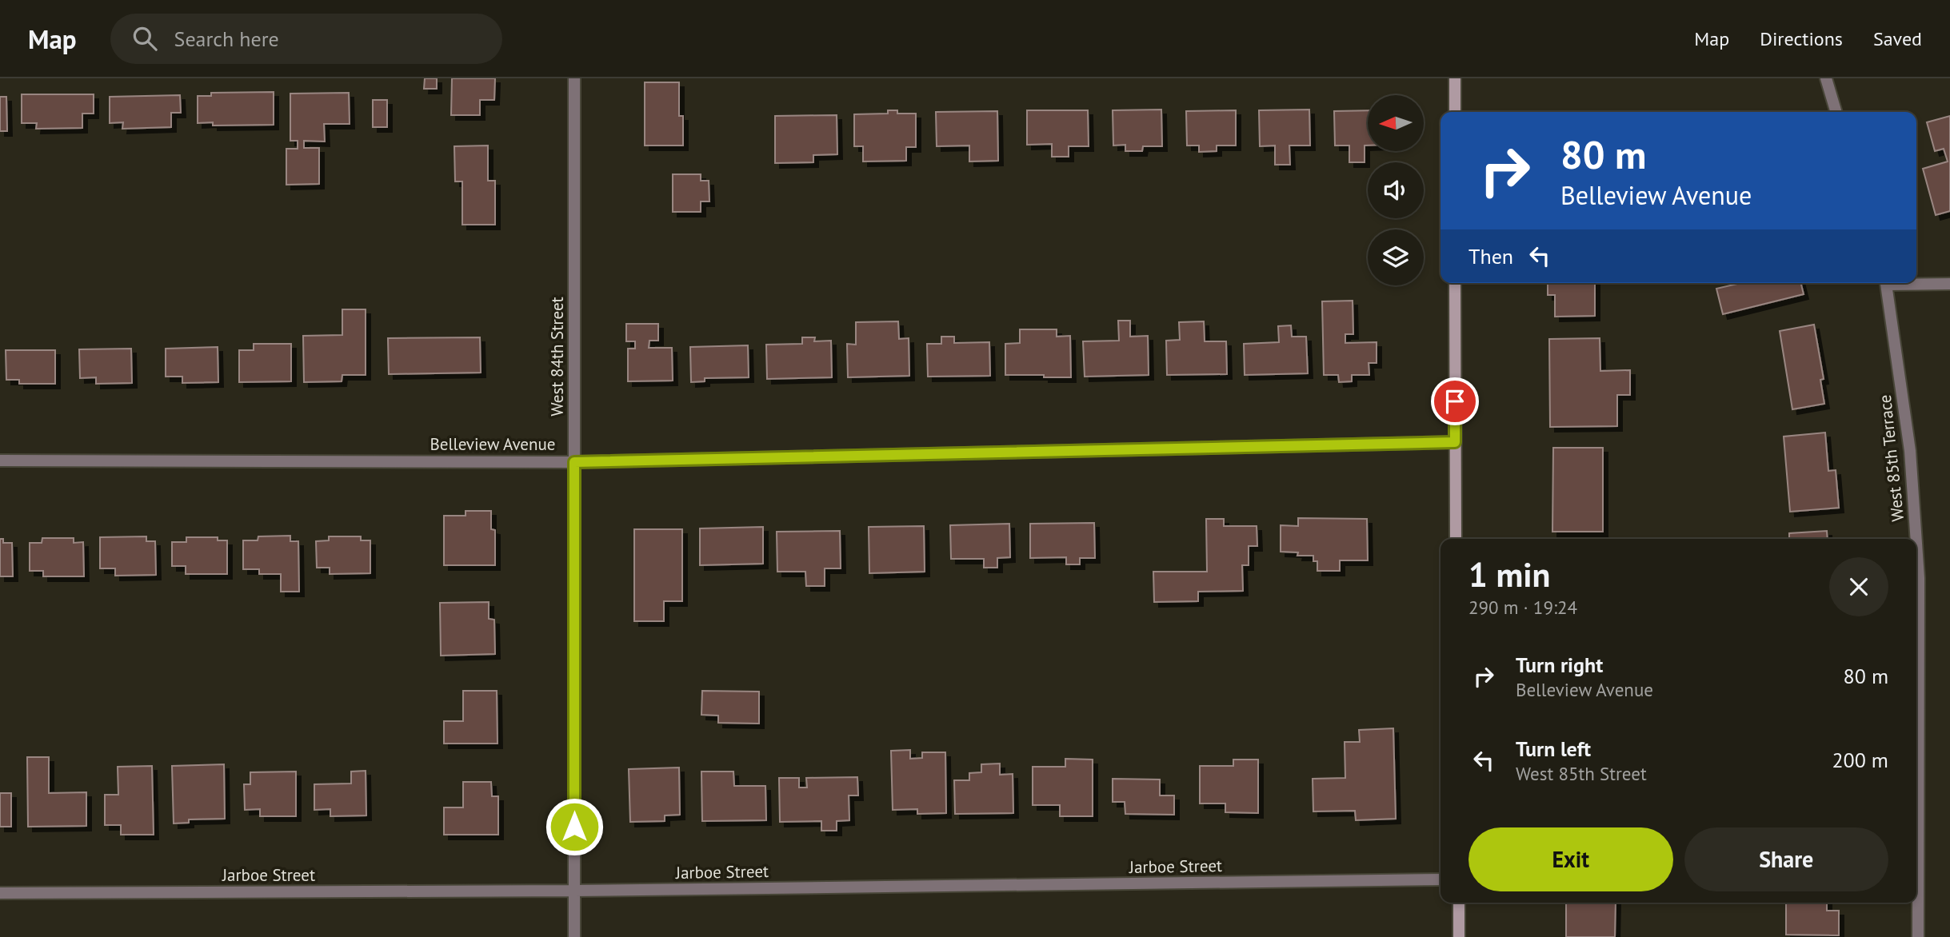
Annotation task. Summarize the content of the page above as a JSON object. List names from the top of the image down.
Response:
{
  "streets": {
    "street": [
      "West 84th Street",
      "Belleview Avenue",
      "West 85th Terrace",
      "Jarboe Street"
    ]
  },
  "crossings": [
    ["West 84th Street", "Belleview Avenue"],
    ["West 84th Street", "Jarboe Street"]
  ],
  "north": "left",
  "page": {
    "header": "Map",
    "search": "Search here",
    "nav": ["Map", "Directions", "Saved"],
    "turn": ["80 m", "Belleview Avenue"],
    "then": "Then",
    "heading": ["1 min", "290 m · 19:24"],
    "list": [
      {
        "name": "Turn right",
        "note": "Belleview Avenue",
        "value": "80 m"
      },
      {
        "name": "Turn left",
        "note": "West 85th Street",
        "value": "200 m"
      }
    ],
    "buttons": ["Exit", "Share"]
  }
}
